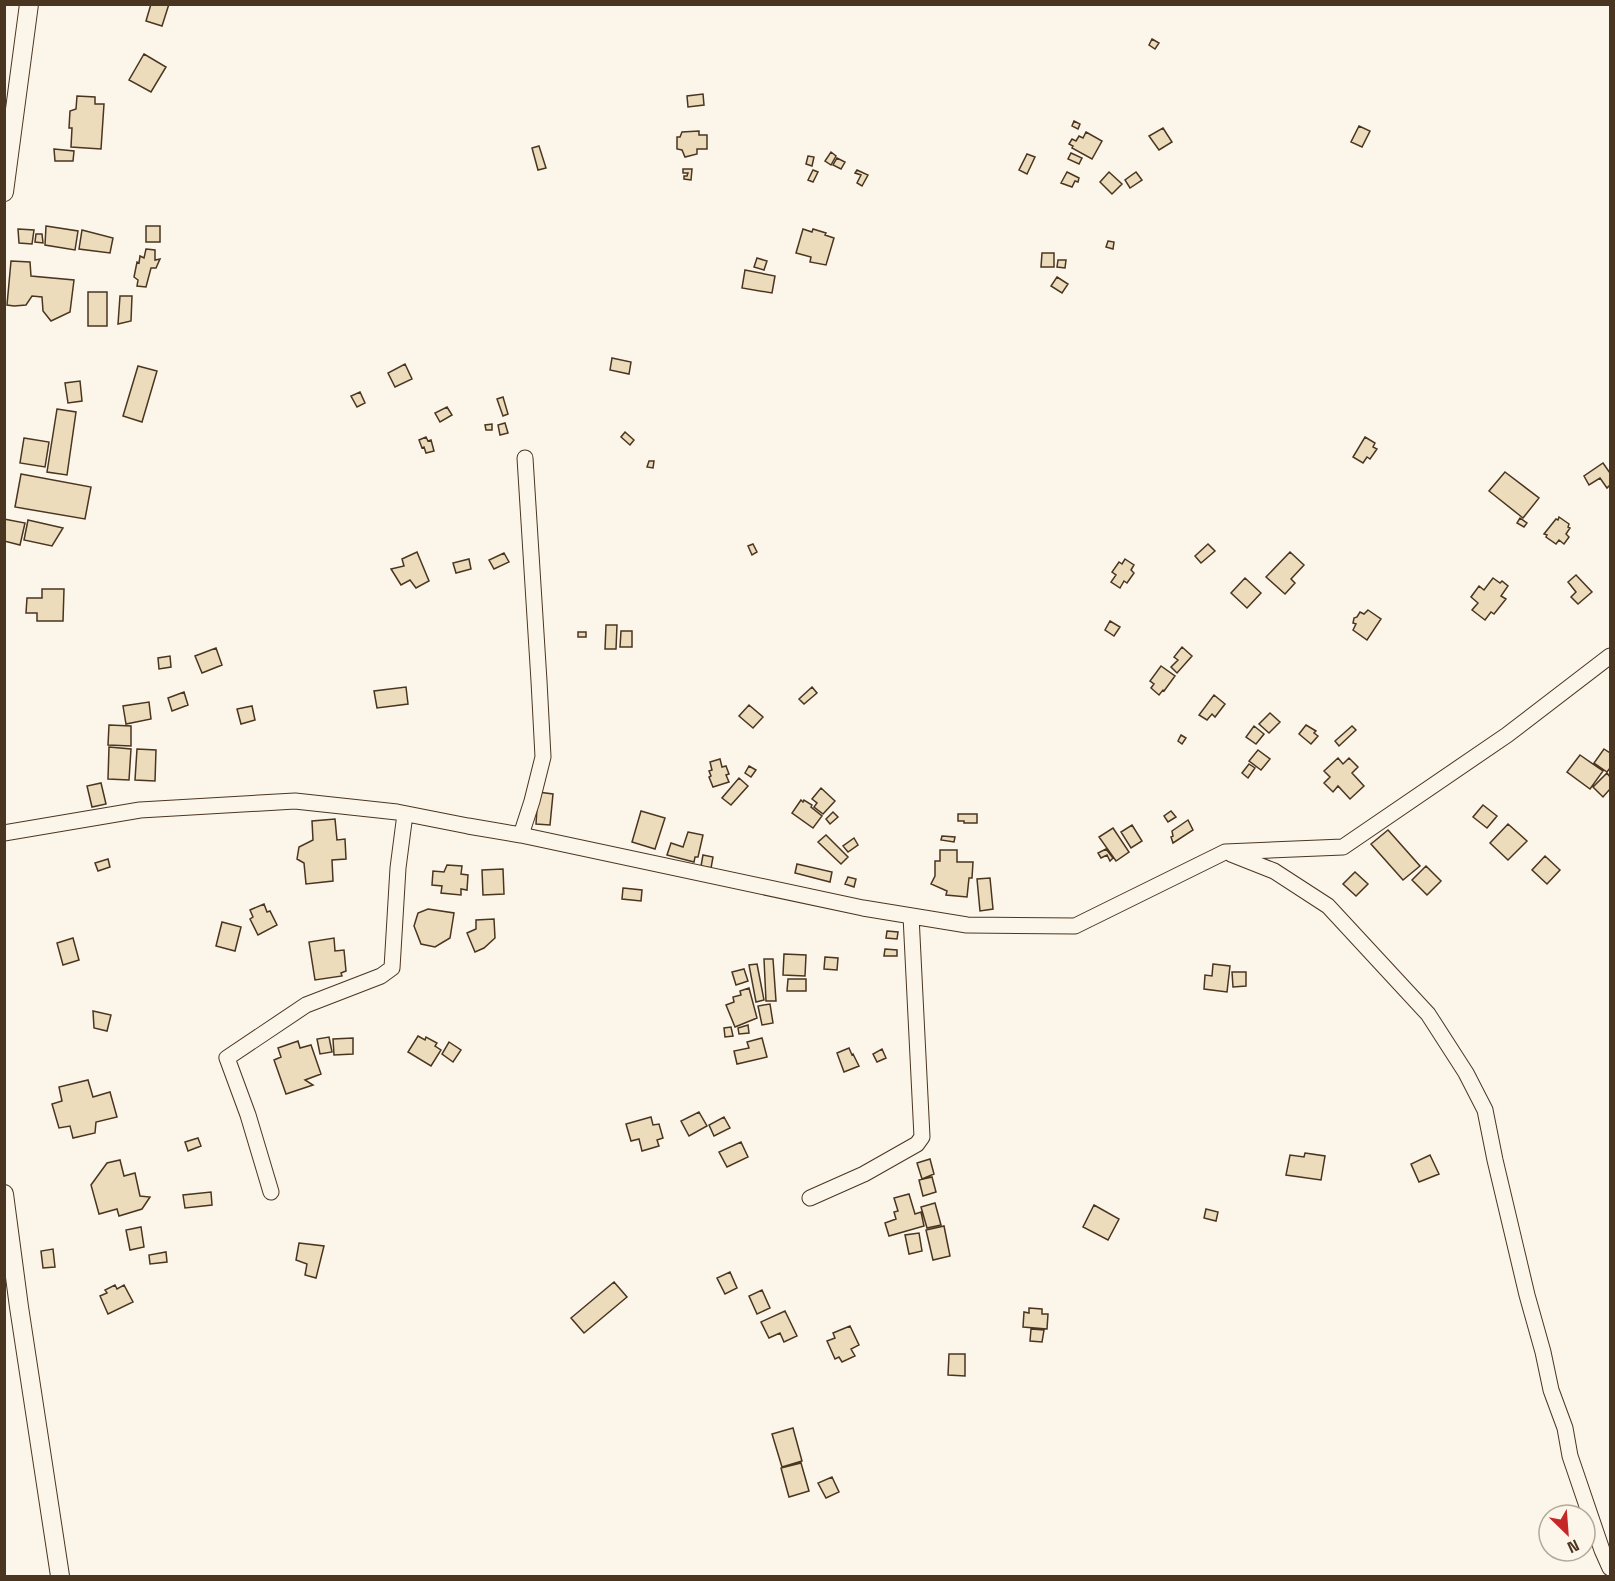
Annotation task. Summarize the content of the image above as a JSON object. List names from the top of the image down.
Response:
{
  "north": "bottom right"
}
